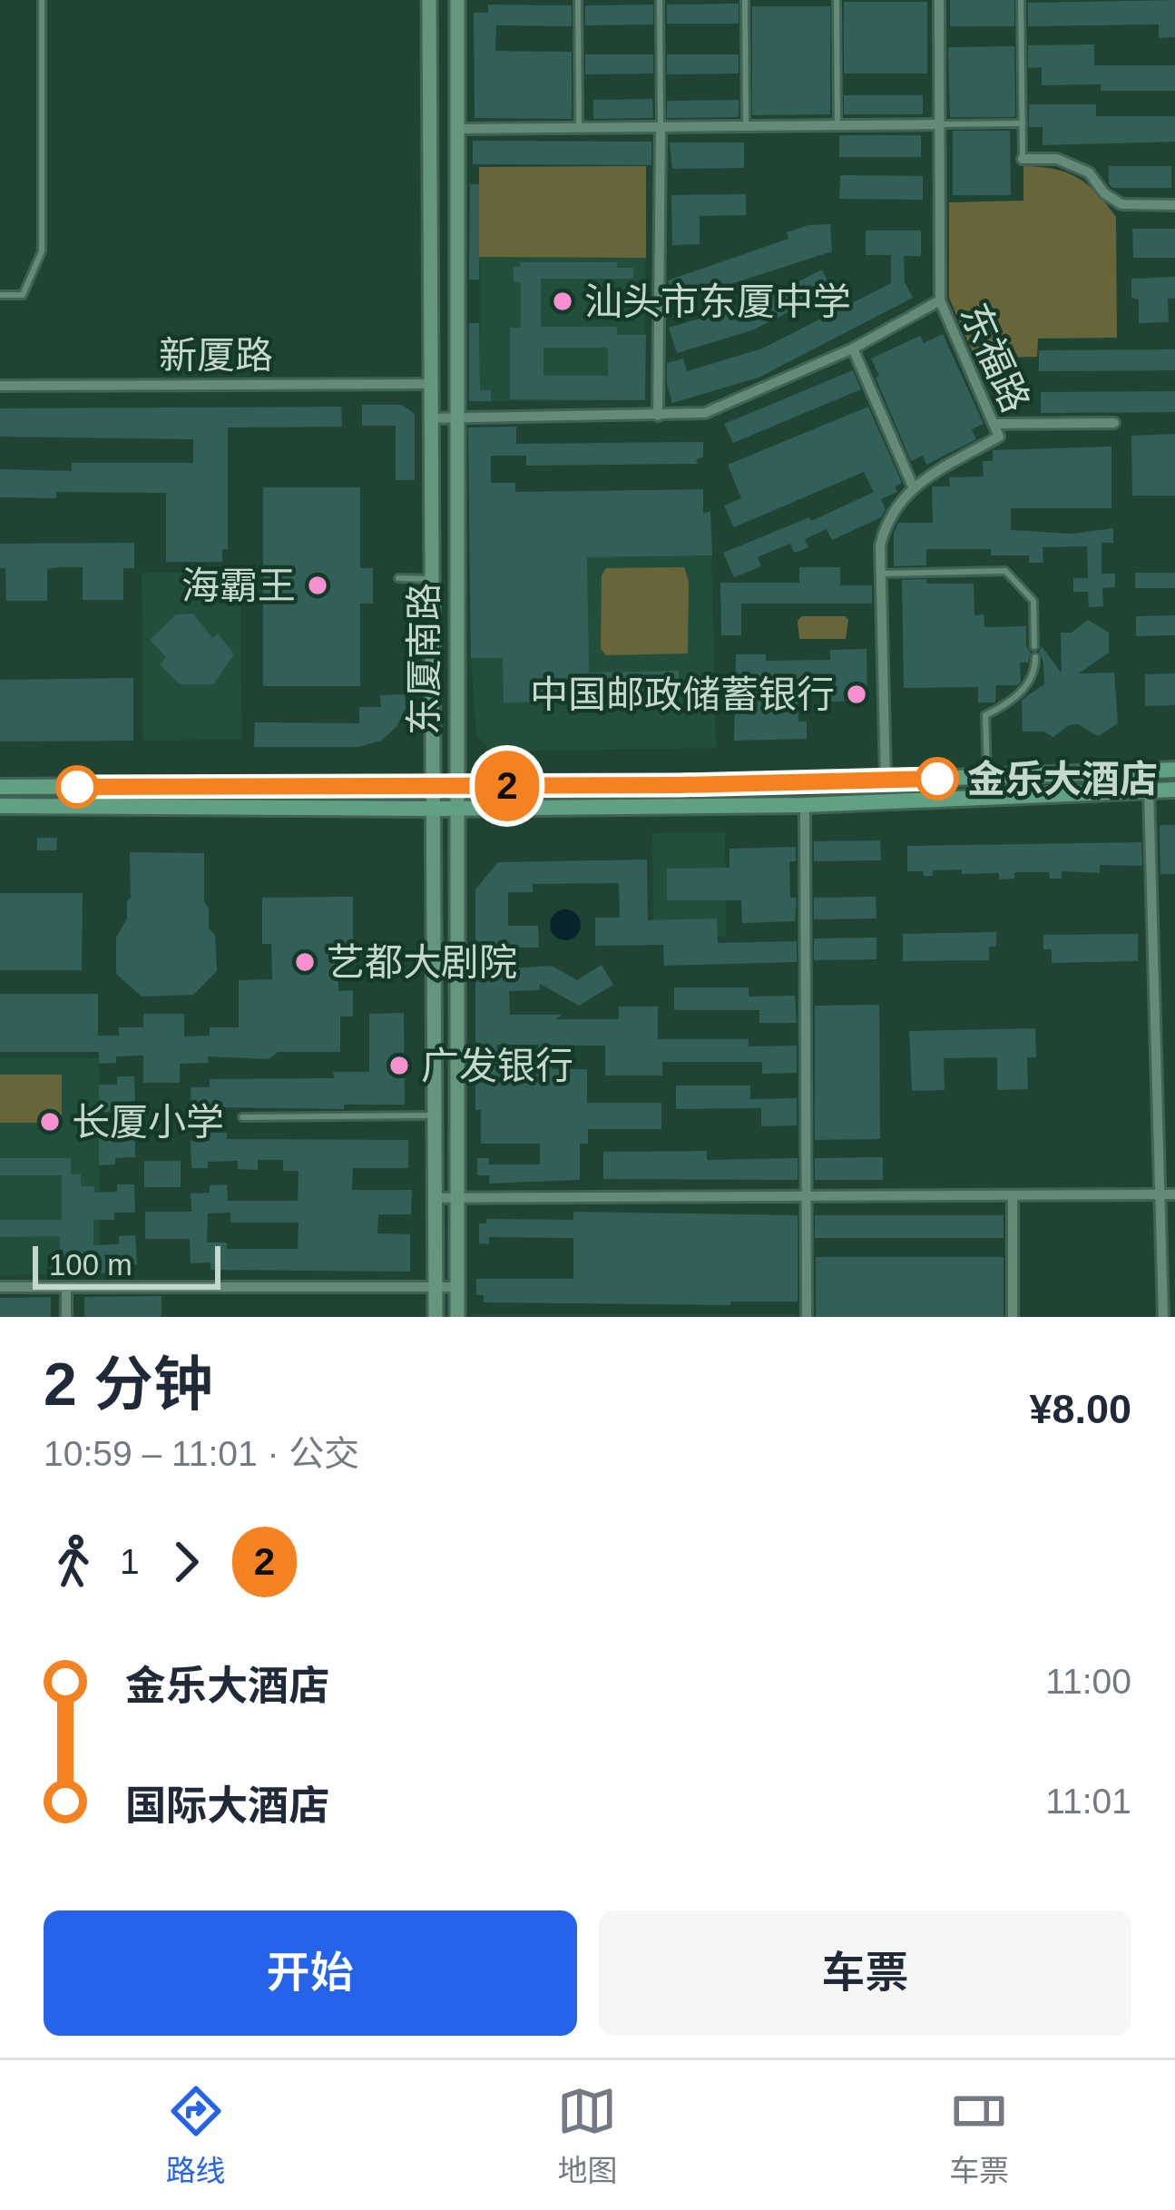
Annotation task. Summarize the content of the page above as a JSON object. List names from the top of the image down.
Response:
{
  "streets": {
    "street": ["新厦路", "东福路", "东厦南路"]
  },
  "crossings": [
    ["东福路", "东厦南路"]
  ],
  "places": [
    "汕头市东厦中学",
    "海霸王",
    "中国邮政储蓄银行",
    "金乐大酒店",
    "艺都大剧院",
    "广发银行",
    "长厦小学"
  ],
  "lines": ["bus line 2"],
  "scale_bar": "100 m",
  "page": {
    "on_map": "2",
    "scale": "100 m",
    "heading": ["2 分钟", "10:59 – 11:01 · 公交", "¥8.00"],
    "legs": ["1", "2"],
    "list": [
      {
        "name": "金乐大酒店",
        "value": "11:00"
      },
      {
        "name": "国际大酒店",
        "value": "11:01"
      }
    ],
    "buttons": ["开始", "车票"],
    "tabs": ["路线", "地图", "车票"]
  }
}
